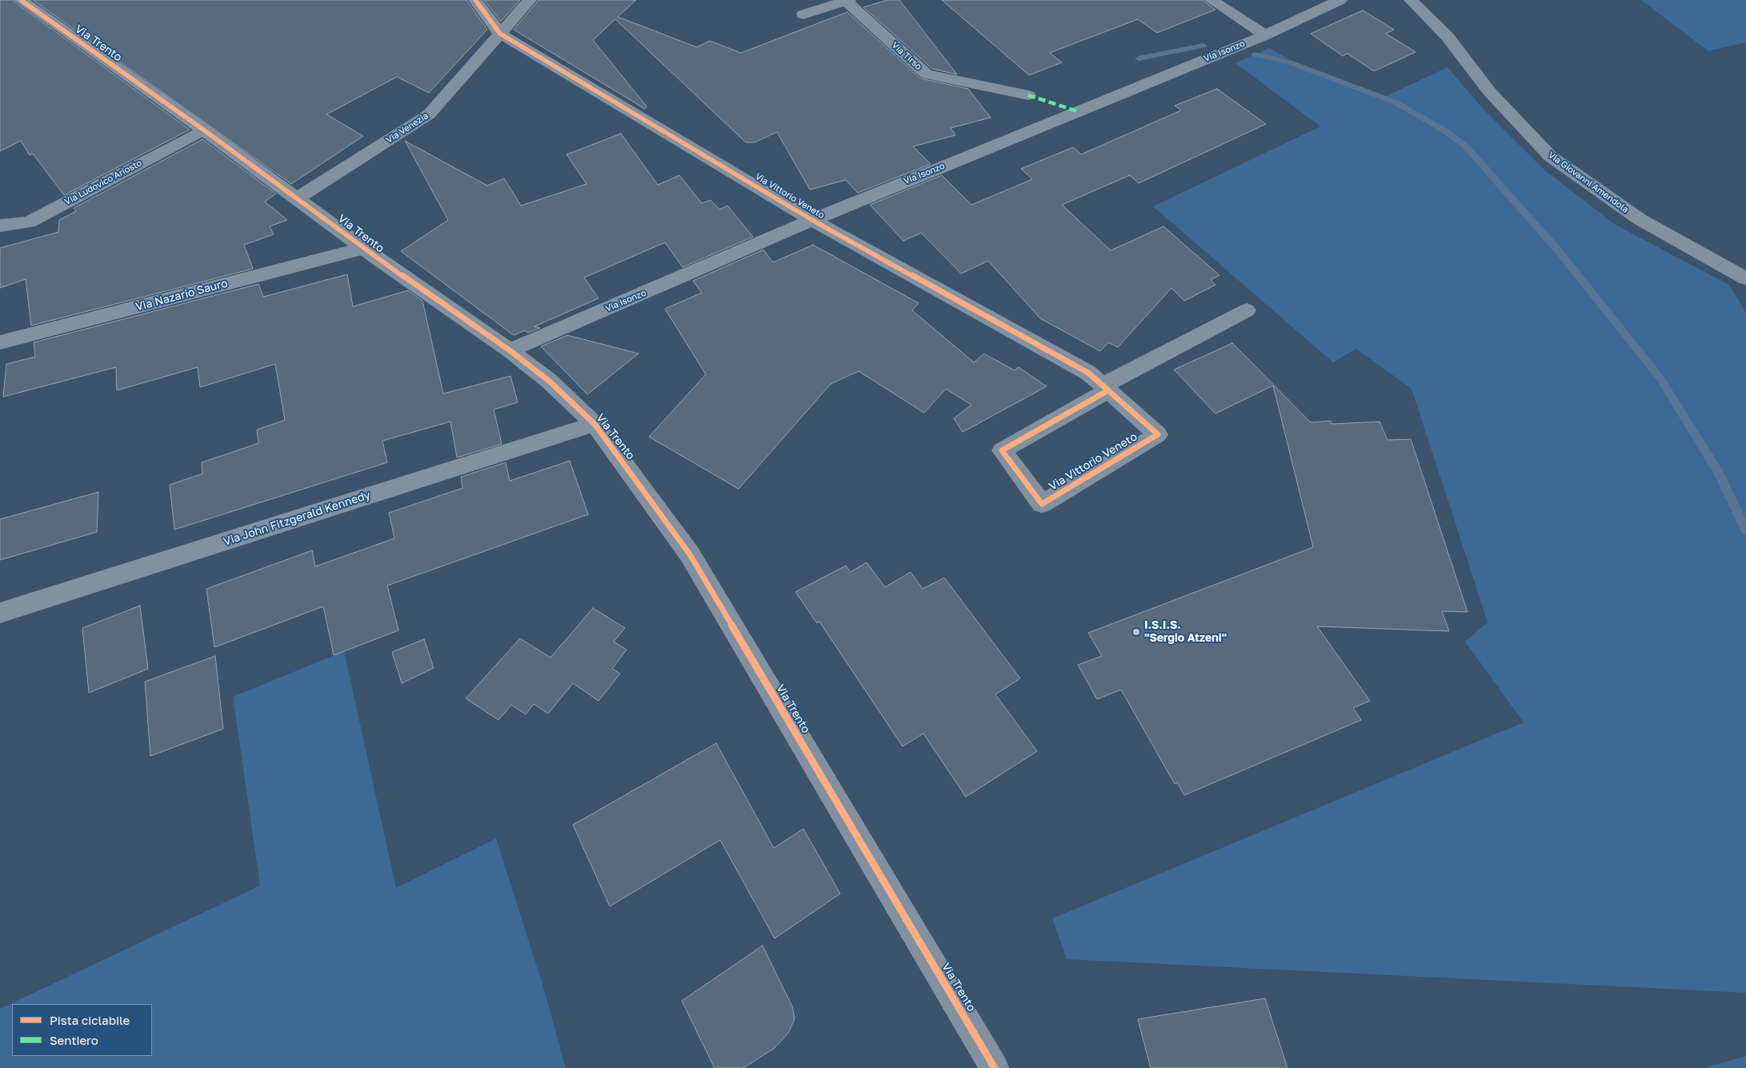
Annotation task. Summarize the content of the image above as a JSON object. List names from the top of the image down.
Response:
{
  "streets": {
    "street": [
      "Via Trento",
      "Via Isonzo",
      "Via Tirso",
      "Via Venezia",
      "Via Ludovico Ariosto",
      "Via Giovanni Amendola",
      "Via Vittorio Veneto",
      "Via Nazario Sauro",
      "Via John Fitzgerald Kennedy"
    ]
  },
  "crossings": [
    ["Via Trento", "Via Isonzo"],
    ["Via Trento", "Via Venezia"],
    ["Via Trento", "Via Ludovico Ariosto"],
    ["Via Trento", "Via Nazario Sauro"],
    ["Via Trento", "Via John Fitzgerald Kennedy"],
    ["Via Isonzo", "Via Vittorio Veneto"],
    ["Via Venezia", "Via Vittorio Veneto"]
  ],
  "places": ["I.S.I.S. \"Sergio Atzeni\""],
  "legend": ["Pista ciclabile", "Sentiero"]
}
